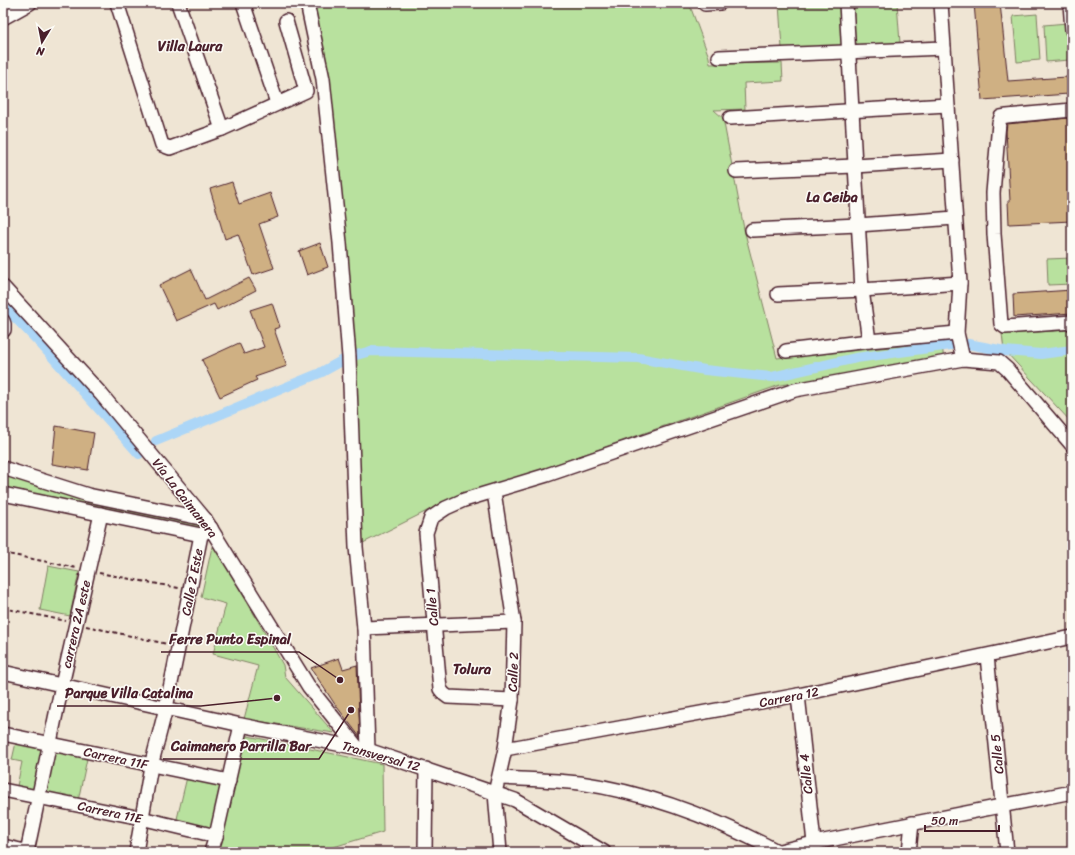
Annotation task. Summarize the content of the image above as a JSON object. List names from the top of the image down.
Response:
{
  "streets": {
    "street": [
      "Vía La Caimanera",
      "Calle 2 Este",
      "Calle 1",
      "carrera 2A este",
      "Calle 2",
      "Carrera 12",
      "Calle 5",
      "Transversal 12",
      "Carrera 11F",
      "Calle 4",
      "Carrera 11E"
    ]
  },
  "crossings": [
    ["Vía La Caimanera", "Calle 2 Este"],
    ["Vía La Caimanera", "Transversal 12"],
    ["Calle 2 Este", "Transversal 12"],
    ["Calle 2 Este", "Carrera 11F"],
    ["Calle 2 Este", "Carrera 11E"],
    ["Calle 1", "Calle 2"],
    ["carrera 2A este", "Transversal 12"],
    ["carrera 2A este", "Carrera 11F"],
    ["carrera 2A este", "Carrera 11E"],
    ["Calle 2", "Carrera 12"],
    ["Calle 2", "Transversal 12"],
    ["Carrera 12", "Calle 5"],
    ["Carrera 12", "Calle 4"]
  ],
  "districts": ["Villa Laura", "La Ceiba", "Tolura"],
  "places": ["Ferre Punto Espinal", "Parque Villa Catalina", "Caimanero Parrilla Bar"],
  "scale_bar": "50 m",
  "north": "bottom"
}
